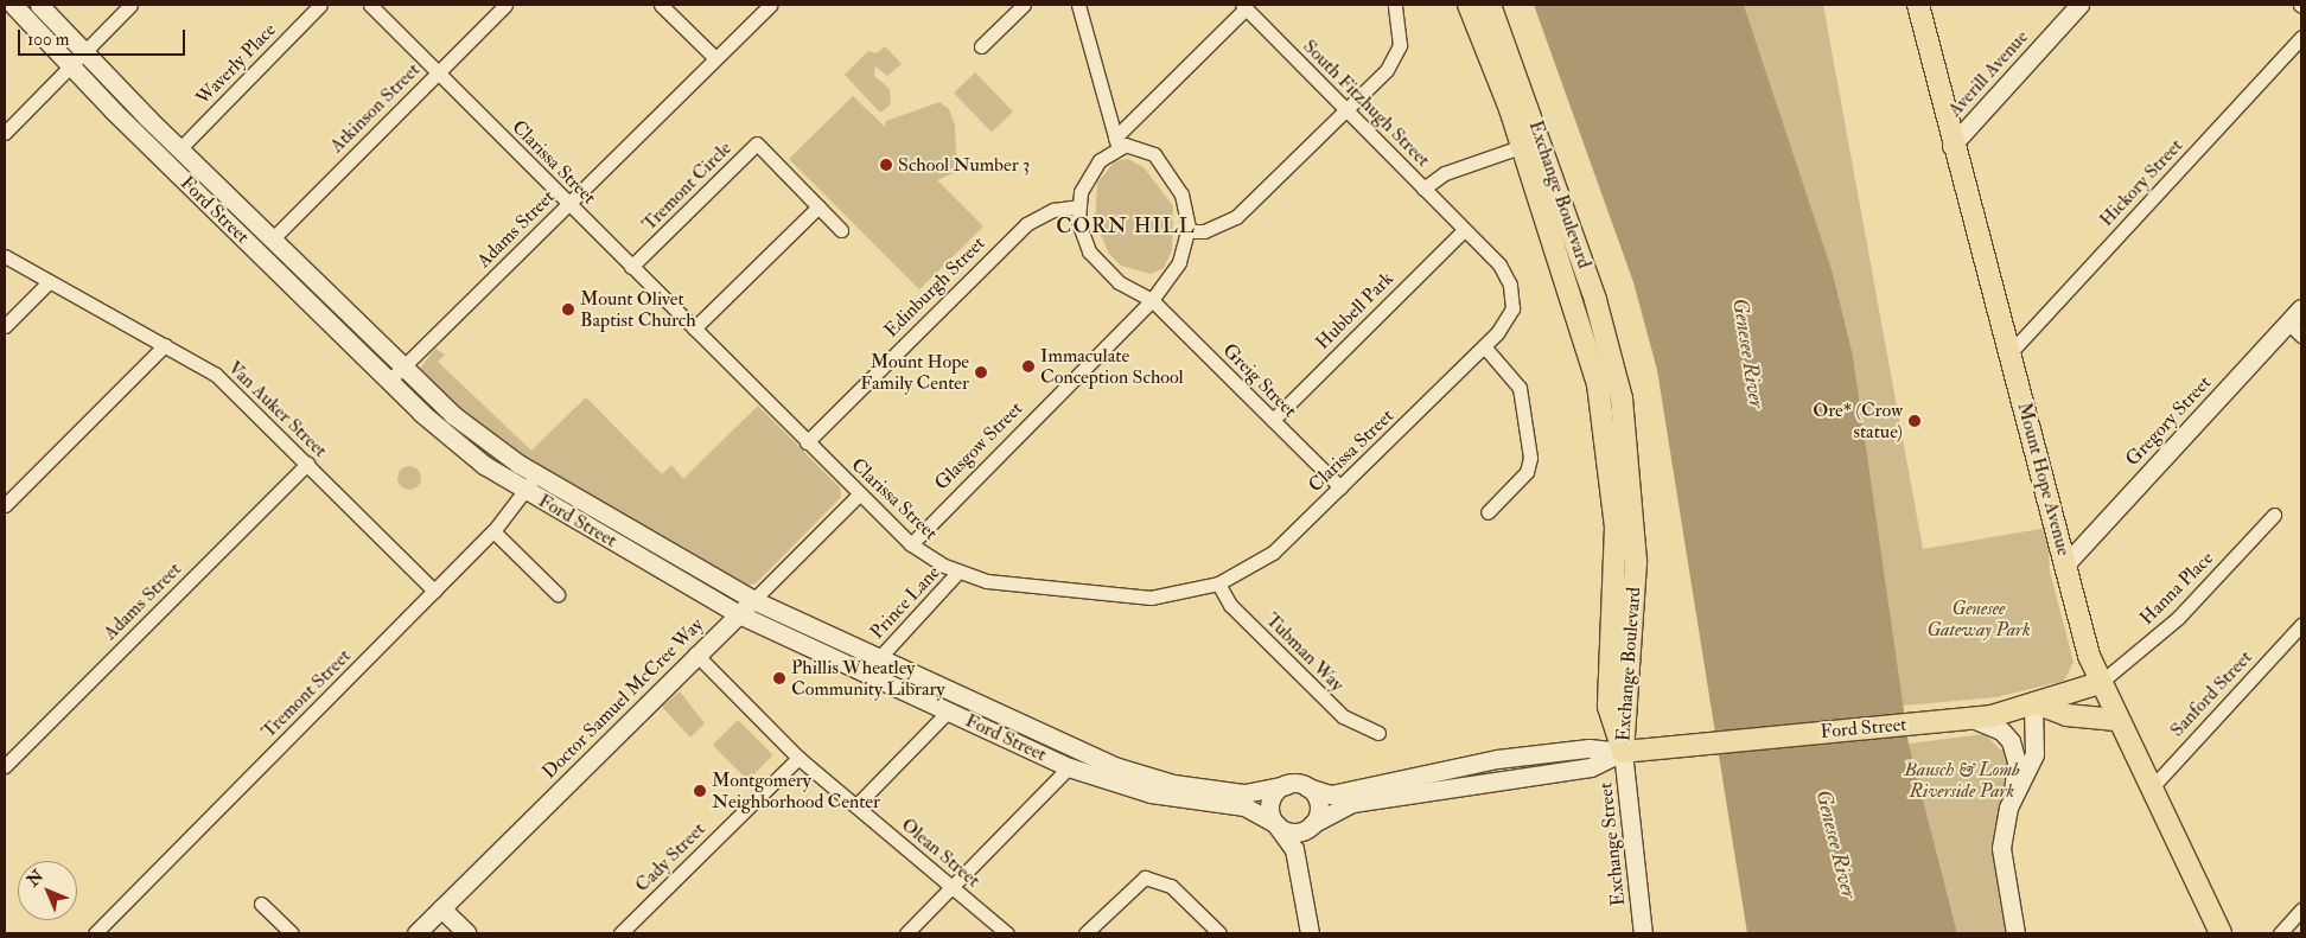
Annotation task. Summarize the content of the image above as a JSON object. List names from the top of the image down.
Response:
{
  "streets": {
    "main road": [
      "Averill Avenue",
      "Exchange Boulevard",
      "Ford Street",
      "Gregory Street",
      "Mount Hope Avenue",
      "Doctor Samuel McCree Way",
      "Exchange Street"
    ],
    "street": [
      "Waverly Place",
      "South Fitzhugh Street",
      "Atkinson Street",
      "Clarissa Street",
      "Hickory Street",
      "Tremont Circle",
      "Adams Street",
      "Edinburgh Street",
      "Hubbell Park",
      "Greig Street",
      "Van Auker Street",
      "Glasgow Street",
      "Hanna Place",
      "Prince Lane",
      "Tubman Way",
      "Tremont Street",
      "Sanford Street",
      "Olean Street",
      "Cady Street"
    ]
  },
  "crossings": [
    ["Waverly Place", "Ford Street"],
    ["Averill Avenue", "Mount Hope Avenue"],
    ["South Fitzhugh Street", "Clarissa Street"],
    ["South Fitzhugh Street", "Hubbell Park"],
    ["Atkinson Street", "Clarissa Street"],
    ["Atkinson Street", "Ford Street"],
    ["Clarissa Street", "Tremont Circle"],
    ["Clarissa Street", "Adams Street"],
    ["Clarissa Street", "Edinburgh Street"],
    ["Clarissa Street", "Hubbell Park"],
    ["Clarissa Street", "Greig Street"],
    ["Clarissa Street", "Glasgow Street"],
    ["Clarissa Street", "Prince Lane"],
    ["Clarissa Street", "Tubman Way"],
    ["Clarissa Street", "Doctor Samuel McCree Way"],
    ["Hickory Street", "Mount Hope Avenue"],
    ["Exchange Boulevard", "Ford Street"],
    ["Exchange Boulevard", "Exchange Street"],
    ["Ford Street", "Adams Street"],
    ["Ford Street", "Mount Hope Avenue"],
    ["Ford Street", "Hanna Place"],
    ["Ford Street", "Prince Lane"],
    ["Ford Street", "Tremont Street"],
    ["Ford Street", "Doctor Samuel McCree Way"],
    ["Ford Street", "Exchange Street"],
    ["Adams Street", "Van Auker Street"],
    ["Edinburgh Street", "Greig Street"],
    ["Edinburgh Street", "Glasgow Street"],
    ["Hubbell Park", "Greig Street"],
    ["Greig Street", "Glasgow Street"],
    ["Van Auker Street", "Tremont Street"],
    ["Gregory Street", "Mount Hope Avenue"],
    ["Mount Hope Avenue", "Hanna Place"],
    ["Mount Hope Avenue", "Sanford Street"],
    ["Doctor Samuel McCree Way", "Olean Street"],
    ["Olean Street", "Cady Street"]
  ],
  "districts": ["CORN HILL"],
  "water": ["Genesee River"],
  "parks": ["Genesee Gateway Park", "Bausch & Lomb Riverside Park"],
  "places": [
    "School Number 3",
    "Mount Olivet Baptist Church",
    "Immaculate Conception School",
    "Mount Hope Family Center",
    "Ore* (Crow statue)",
    "Phillis Wheatley Community Library",
    "Montgomery Neighborhood Center"
  ],
  "scale_bar": "100 m",
  "north": "top left"
}
